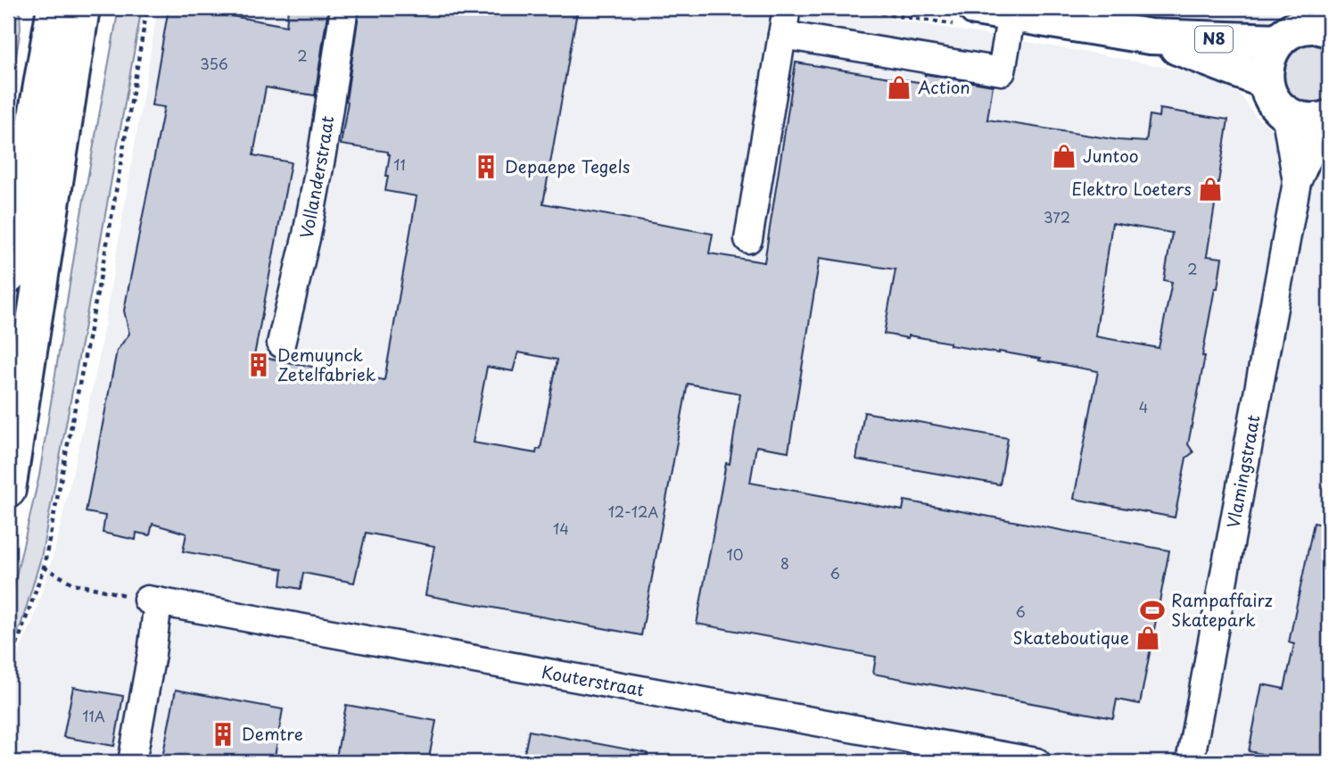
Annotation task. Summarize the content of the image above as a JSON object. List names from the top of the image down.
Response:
{
  "streets": {
    "main road": ["N8"],
    "street": ["Vollanderstraat", "Vlamingstraat", "Kouterstraat"]
  },
  "places": {
    "shop": [
      "Action",
      "Juntoo",
      "Elektro Loeters",
      "Skateboutique"
    ],
    "building": ["Depaepe Tegels", "Demuynck Zetelfabriek", "Demtre"],
    "sports": ["Rampaffairz Skatepark"]
  },
  "house_numbers": [
    "2",
    "356",
    "11",
    "372",
    "2",
    "4",
    "12-12A",
    "14",
    "10",
    "8",
    "6",
    "6",
    "11A"
  ]
}
